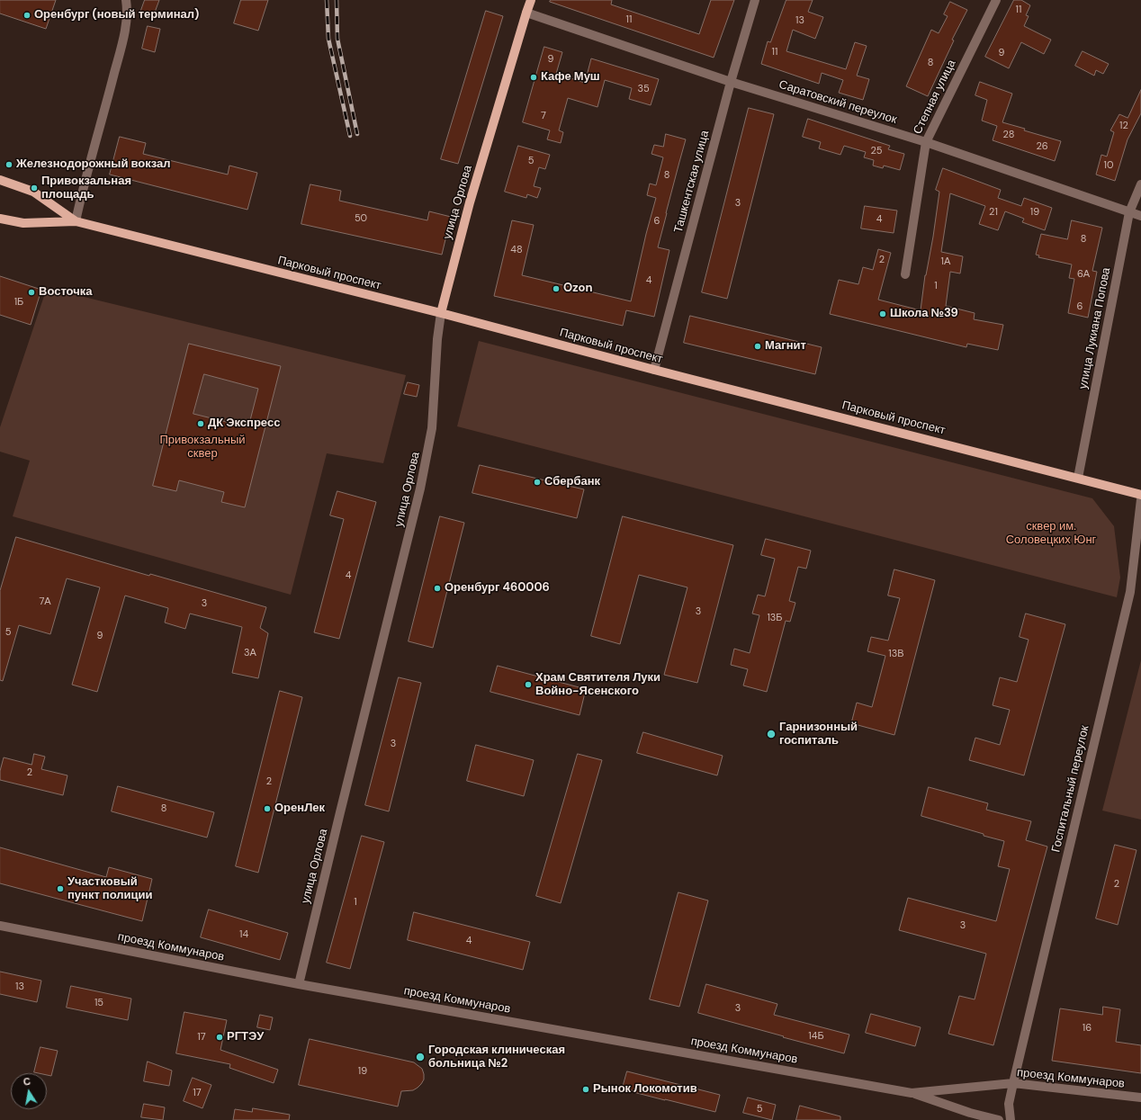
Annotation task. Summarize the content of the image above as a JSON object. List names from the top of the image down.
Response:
{
  "streets": {
    "main road": ["улица Орлова", "Парковый проспект"],
    "street": [
      "Степная улица",
      "Саратовский переулок",
      "Ташкентская улица",
      "улица Лукиана Попова",
      "Госпитальный переулок",
      "проезд Коммунаров"
    ]
  },
  "crossings": [
    ["Степная улица", "Саратовский переулок"],
    ["Саратовский переулок", "Ташкентская улица"],
    ["Саратовский переулок", "улица Орлова"],
    ["Саратовский переулок", "улица Лукиана Попова"],
    ["Ташкентская улица", "Парковый проспект"],
    ["улица Орлова", "Парковый проспект"],
    ["улица Орлова", "проезд Коммунаров"],
    ["Парковый проспект", "улица Лукиана Попова"],
    ["Госпитальный переулок", "проезд Коммунаров"]
  ],
  "parks": ["Привокзальный сквер", "сквер им. Соловецких Юнг"],
  "places": [
    "Оренбург (новый терминал)",
    "Кафе Муш",
    "Железнодорожный вокзал",
    "Привокзальная площадь",
    "Ozon",
    "Восточка",
    "Школа №39",
    "Магнит",
    "ДК Экспресс",
    "Сбербанк",
    "Оренбург 460006",
    "Храм Святителя Луки Войно-Ясенского",
    "Гарнизонный госпиталь",
    "ОренЛек",
    "Участковый пункт полиции",
    "РГТЭУ",
    "Городская клиническая больница №2",
    "Рынок Локомотив"
  ],
  "house_numbers": [
    "11",
    "11",
    "13",
    "11",
    "9",
    "9",
    "8",
    "35",
    "7",
    "12",
    "28",
    "26",
    "25",
    "5",
    "10",
    "8",
    "3",
    "21",
    "19",
    "50",
    "4",
    "6",
    "8",
    "48",
    "2",
    "1А",
    "6А",
    "4",
    "1",
    "1Б",
    "6",
    "4",
    "7А",
    "3",
    "3",
    "13Б",
    "5",
    "9",
    "3А",
    "13В",
    "3",
    "2",
    "2",
    "8",
    "2",
    "1",
    "3",
    "14",
    "4",
    "13",
    "15",
    "3",
    "16",
    "14Б",
    "17",
    "19",
    "17",
    "5"
  ],
  "north": "top"
}
